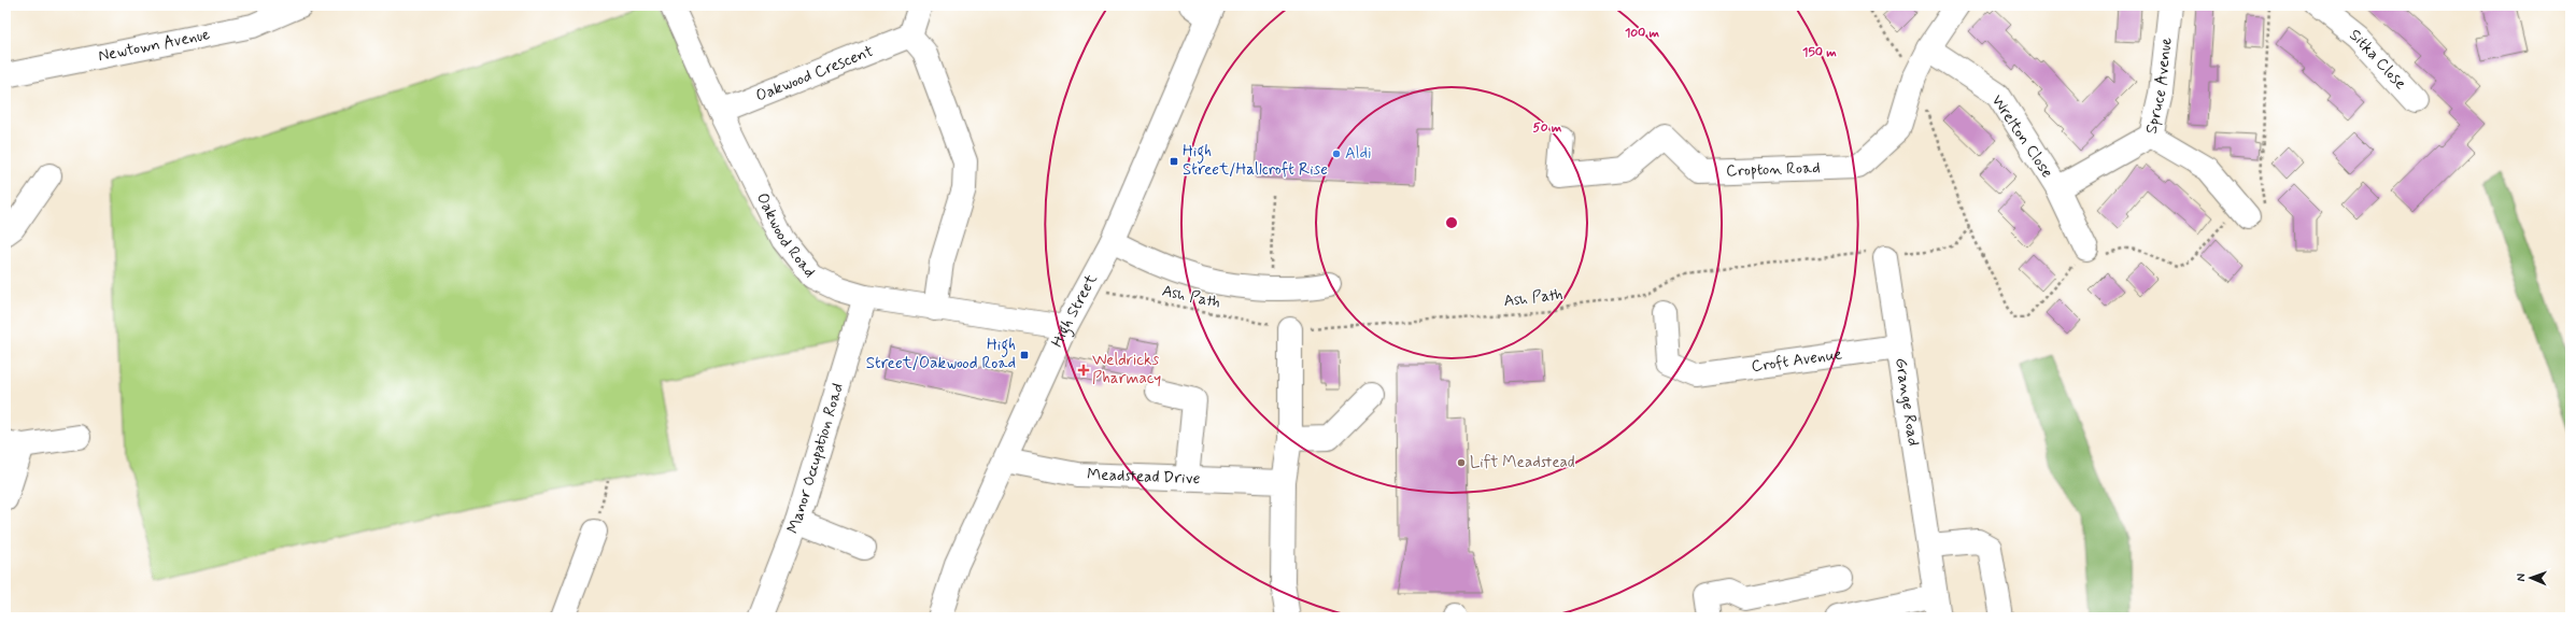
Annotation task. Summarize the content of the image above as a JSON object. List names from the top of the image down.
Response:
{
  "streets": {
    "street": [
      "Newtown Avenue",
      "Sitka Close",
      "Oakwood Crescent",
      "Spruce Avenue",
      "Wrelton Close",
      "Cropton Road",
      "Oakwood Road",
      "High Street",
      "Croft Avenue",
      "Grange Road",
      "Manor Occupation Road",
      "Meadstead Drive"
    ],
    "path": ["Ash Path"]
  },
  "crossings": [
    ["Oakwood Crescent", "Oakwood Road"],
    ["Spruce Avenue", "Wrelton Close"],
    ["Wrelton Close", "Cropton Road"],
    ["Oakwood Road", "High Street"],
    ["Oakwood Road", "Manor Occupation Road"],
    ["Ash Path", "High Street"],
    ["Ash Path", "Grange Road"],
    ["High Street", "Meadstead Drive"],
    ["Croft Avenue", "Grange Road"]
  ],
  "places": {
    "other": ["Aldi", "Lift Meadstead"],
    "transit": ["High Street/Hallcroft Rise", "High Street/Oakwood Road"],
    "health": ["Weldricks Pharmacy"]
  },
  "north": "left",
  "rings": ["100 m", "150 m", "50 m"]
}
